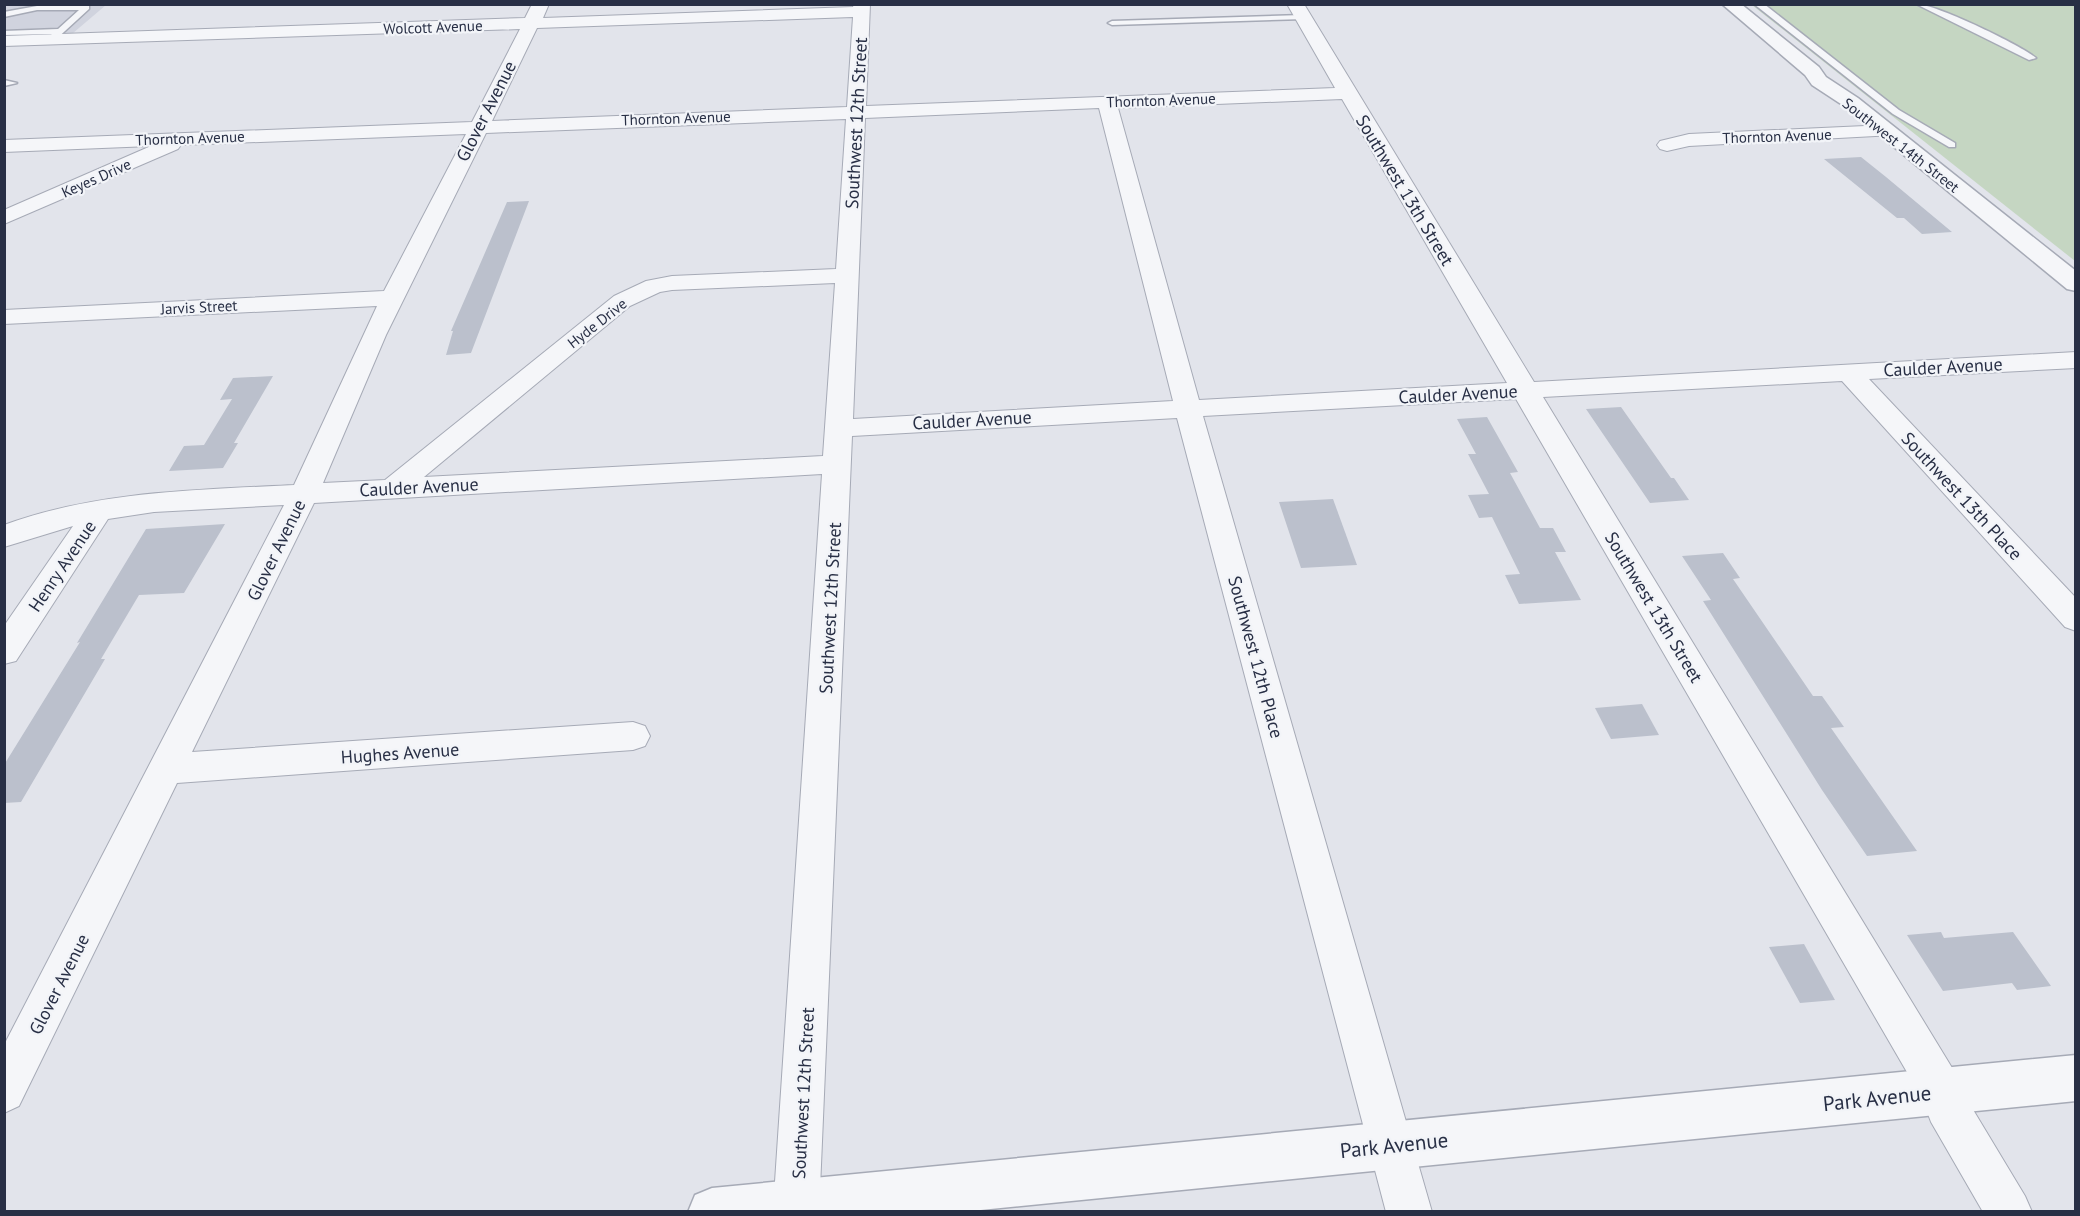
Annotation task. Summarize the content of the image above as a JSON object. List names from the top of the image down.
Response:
{
  "streets": {
    "street": [
      "Wolcott Avenue",
      "Thornton Avenue",
      "Glover Avenue",
      "Southwest 12th Street",
      "Southwest 14th Street",
      "Keyes Drive",
      "Southwest 13th Street",
      "Jarvis Street",
      "Hyde Drive",
      "Caulder Avenue",
      "Southwest 13th Place",
      "Henry Avenue",
      "Southwest 12th Place",
      "Hughes Avenue",
      "Park Avenue"
    ]
  },
  "crossings": [
    ["Wolcott Avenue", "Glover Avenue"],
    ["Wolcott Avenue", "Southwest 12th Street"],
    ["Thornton Avenue", "Glover Avenue"],
    ["Thornton Avenue", "Southwest 12th Street"],
    ["Thornton Avenue", "Southwest 14th Street"],
    ["Thornton Avenue", "Keyes Drive"],
    ["Thornton Avenue", "Southwest 13th Street"],
    ["Thornton Avenue", "Southwest 12th Place"],
    ["Glover Avenue", "Jarvis Street"],
    ["Glover Avenue", "Caulder Avenue"],
    ["Glover Avenue", "Hughes Avenue"],
    ["Southwest 12th Street", "Hyde Drive"],
    ["Southwest 12th Street", "Caulder Avenue"],
    ["Southwest 12th Street", "Park Avenue"],
    ["Southwest 13th Street", "Caulder Avenue"],
    ["Southwest 13th Street", "Park Avenue"],
    ["Hyde Drive", "Caulder Avenue"],
    ["Caulder Avenue", "Southwest 13th Place"],
    ["Caulder Avenue", "Henry Avenue"],
    ["Caulder Avenue", "Southwest 12th Place"],
    ["Southwest 12th Place", "Park Avenue"]
  ]
}
